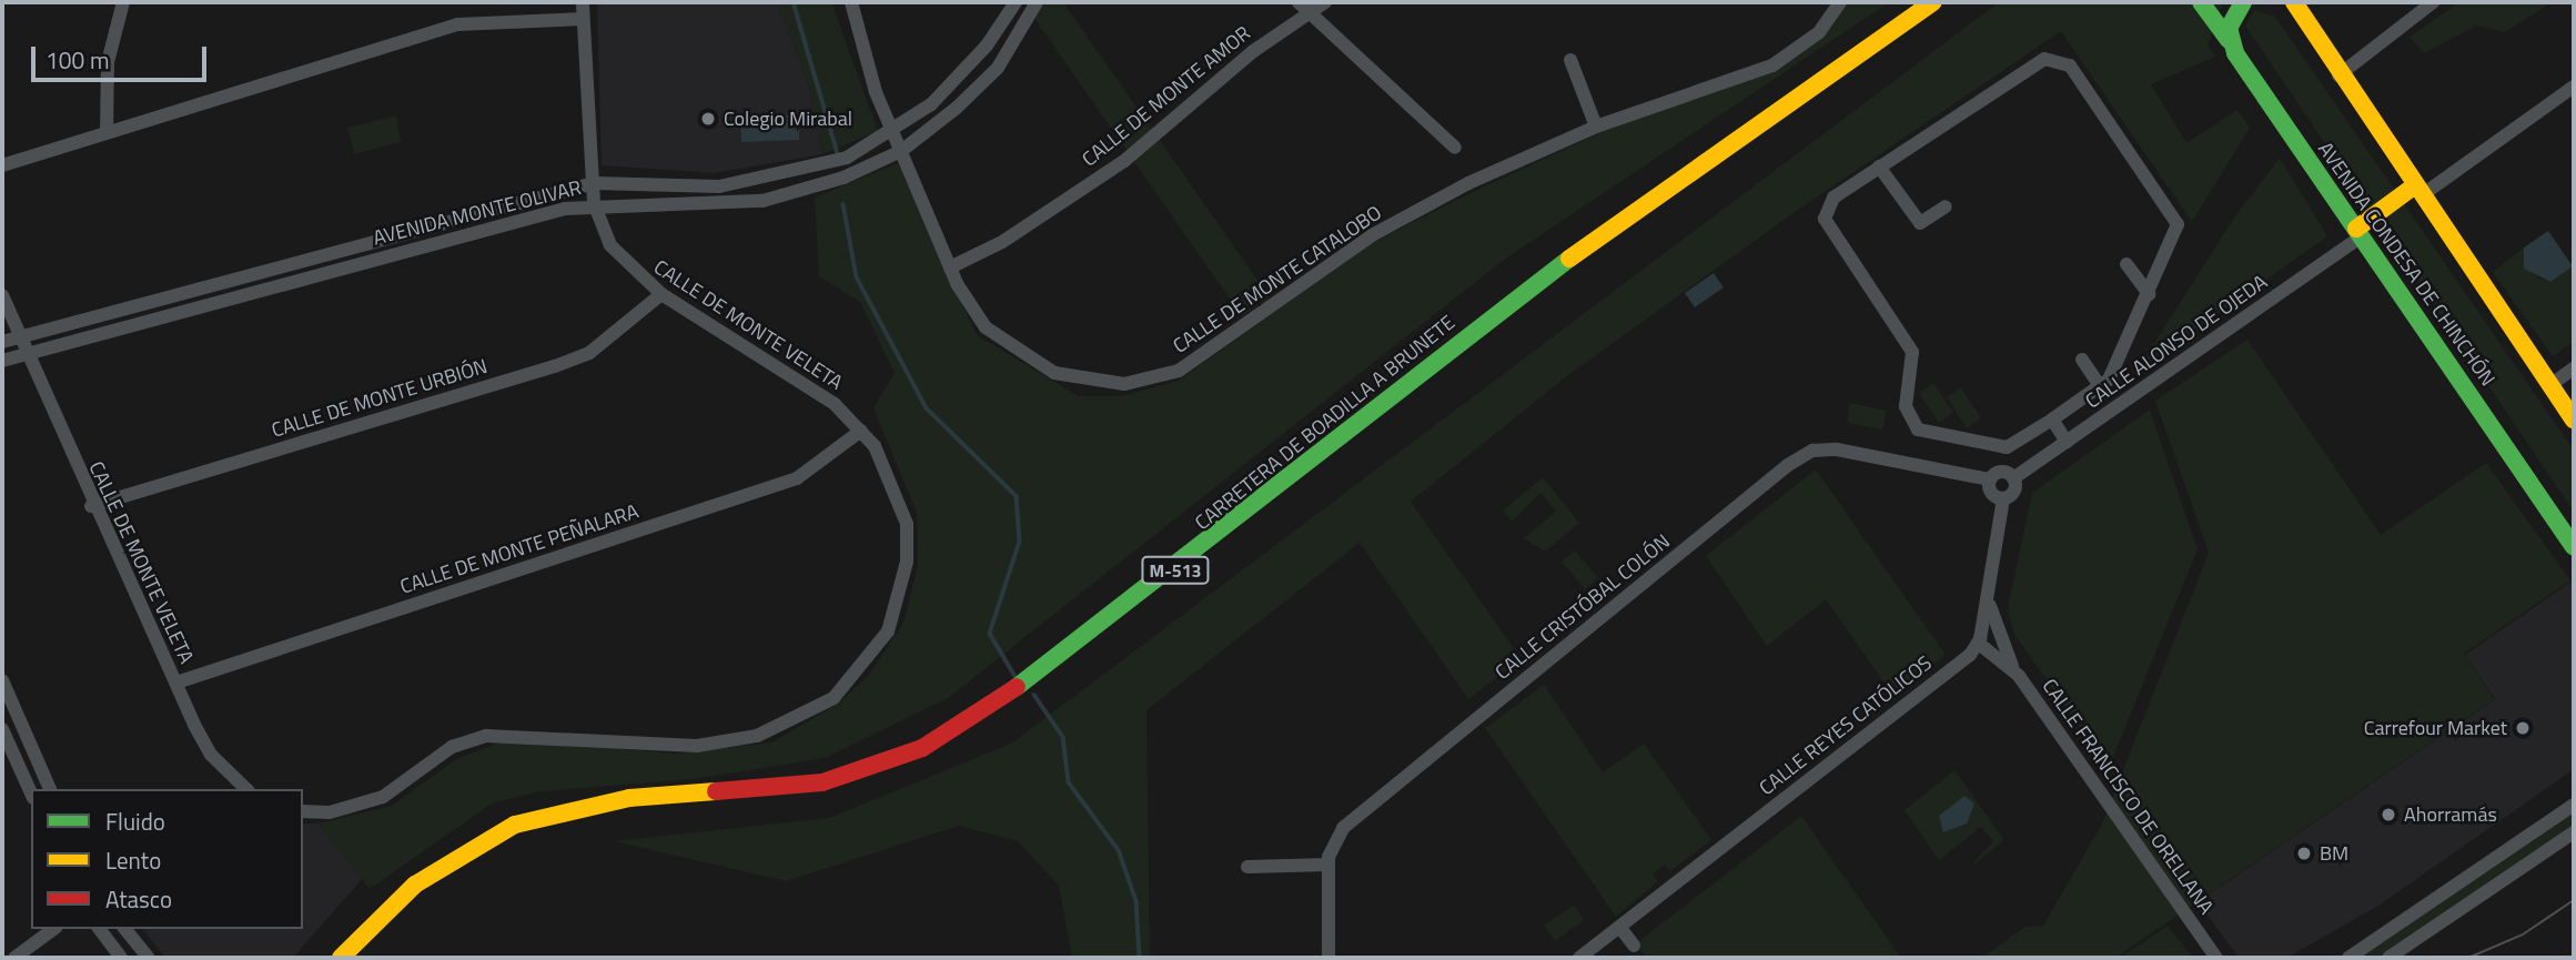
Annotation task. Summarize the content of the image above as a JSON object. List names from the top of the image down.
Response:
{
  "streets": {
    "main road": ["AVENIDA CONDESA DE CHINCHÓN", "CARRETERA DE BOADILLA A BRUNETE", "M-513"],
    "street": [
      "CALLE DE MONTE AMOR",
      "AVENIDA MONTE OLIVAR",
      "CALLE DE MONTE CATALOBO",
      "CALLE DE MONTE VELETA",
      "CALLE ALONSO DE OJEDA",
      "CALLE DE MONTE URBIÓN",
      "CALLE DE MONTE PEÑALARA",
      "CALLE CRISTÓBAL COLÓN",
      "CALLE REYES CATÓLICOS",
      "CALLE FRANCISCO DE ORELLANA"
    ]
  },
  "crossings": [
    ["CALLE DE MONTE AMOR", "CALLE DE MONTE CATALOBO"],
    ["AVENIDA MONTE OLIVAR", "CALLE DE MONTE CATALOBO"],
    ["AVENIDA MONTE OLIVAR", "CALLE DE MONTE VELETA"],
    ["AVENIDA CONDESA DE CHINCHÓN", "CALLE ALONSO DE OJEDA"],
    ["CALLE DE MONTE VELETA", "CALLE DE MONTE URBIÓN"],
    ["CALLE DE MONTE VELETA", "CALLE DE MONTE PEÑALARA"],
    ["CALLE ALONSO DE OJEDA", "CALLE CRISTÓBAL COLÓN"]
  ],
  "places": [
    "Colegio Mirabal",
    "Carrefour Market",
    "Ahorramás",
    "BM"
  ],
  "legend": ["Fluido", "Lento", "Atasco"],
  "scale_bar": "100 m"
}
